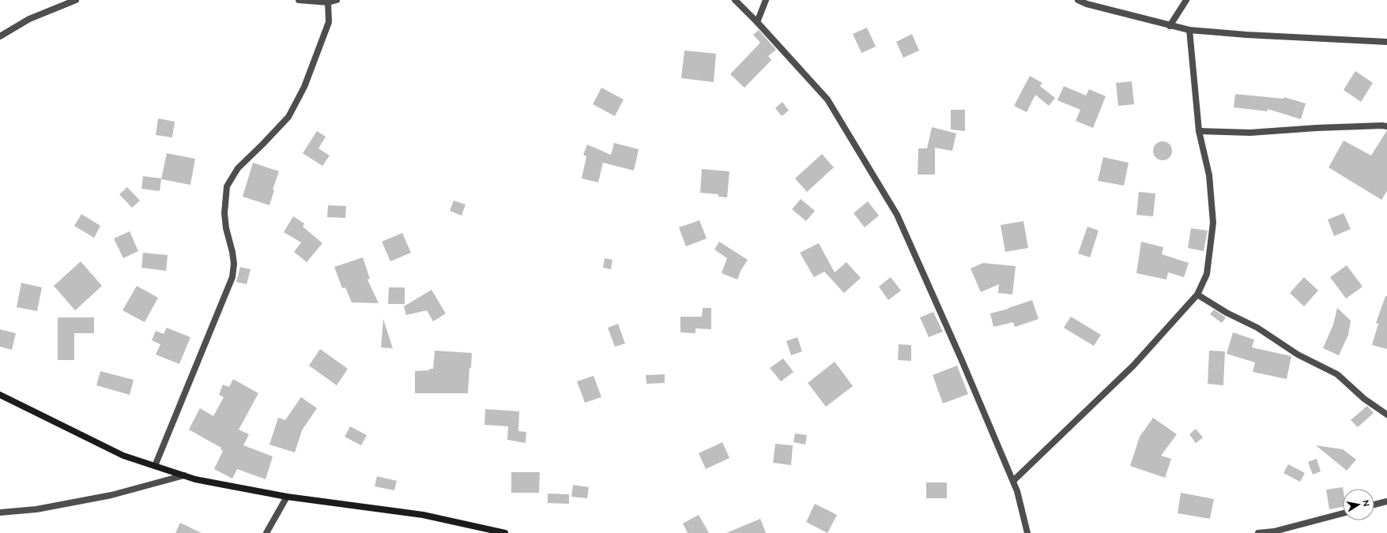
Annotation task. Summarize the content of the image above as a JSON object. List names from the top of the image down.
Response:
{
  "north": "right"
}
